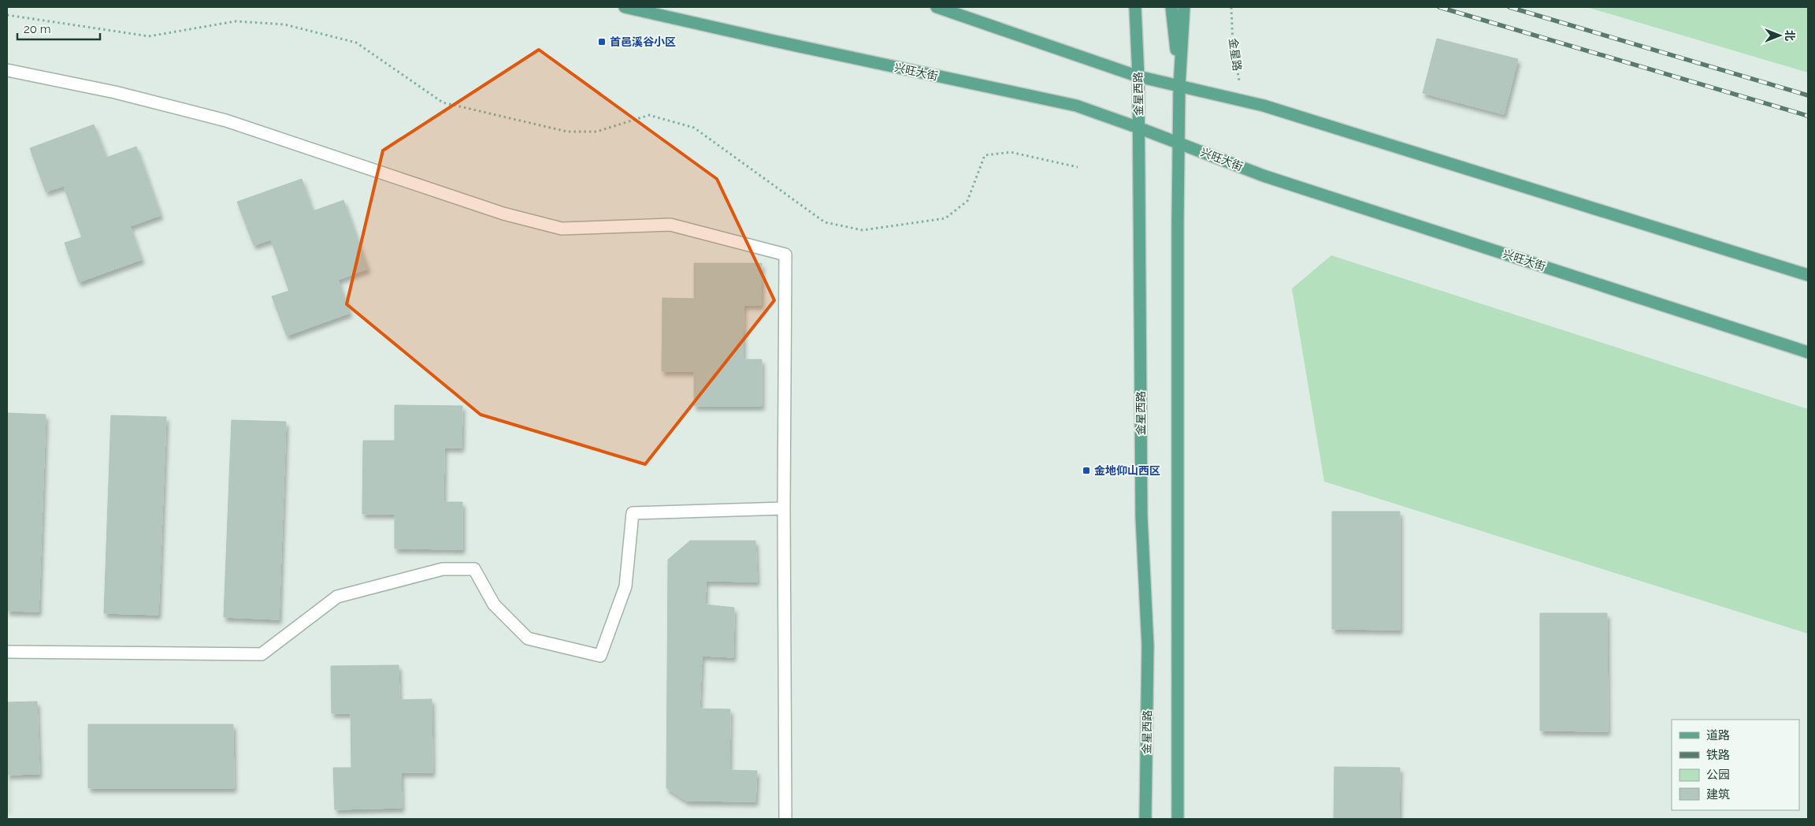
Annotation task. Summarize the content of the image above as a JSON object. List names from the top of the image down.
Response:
{
  "streets": {
    "main road": ["兴旺大街", "金星西路"],
    "path": ["金星路"]
  },
  "crossings": [
    ["兴旺大街", "金星西路"]
  ],
  "places": {
    "transit": ["首邑溪谷小区", "金地仰山西区"]
  },
  "legend": [
    "道路",
    "铁路",
    "公园",
    "建筑"
  ],
  "scale_bar": "20 m",
  "north": "right"
}
